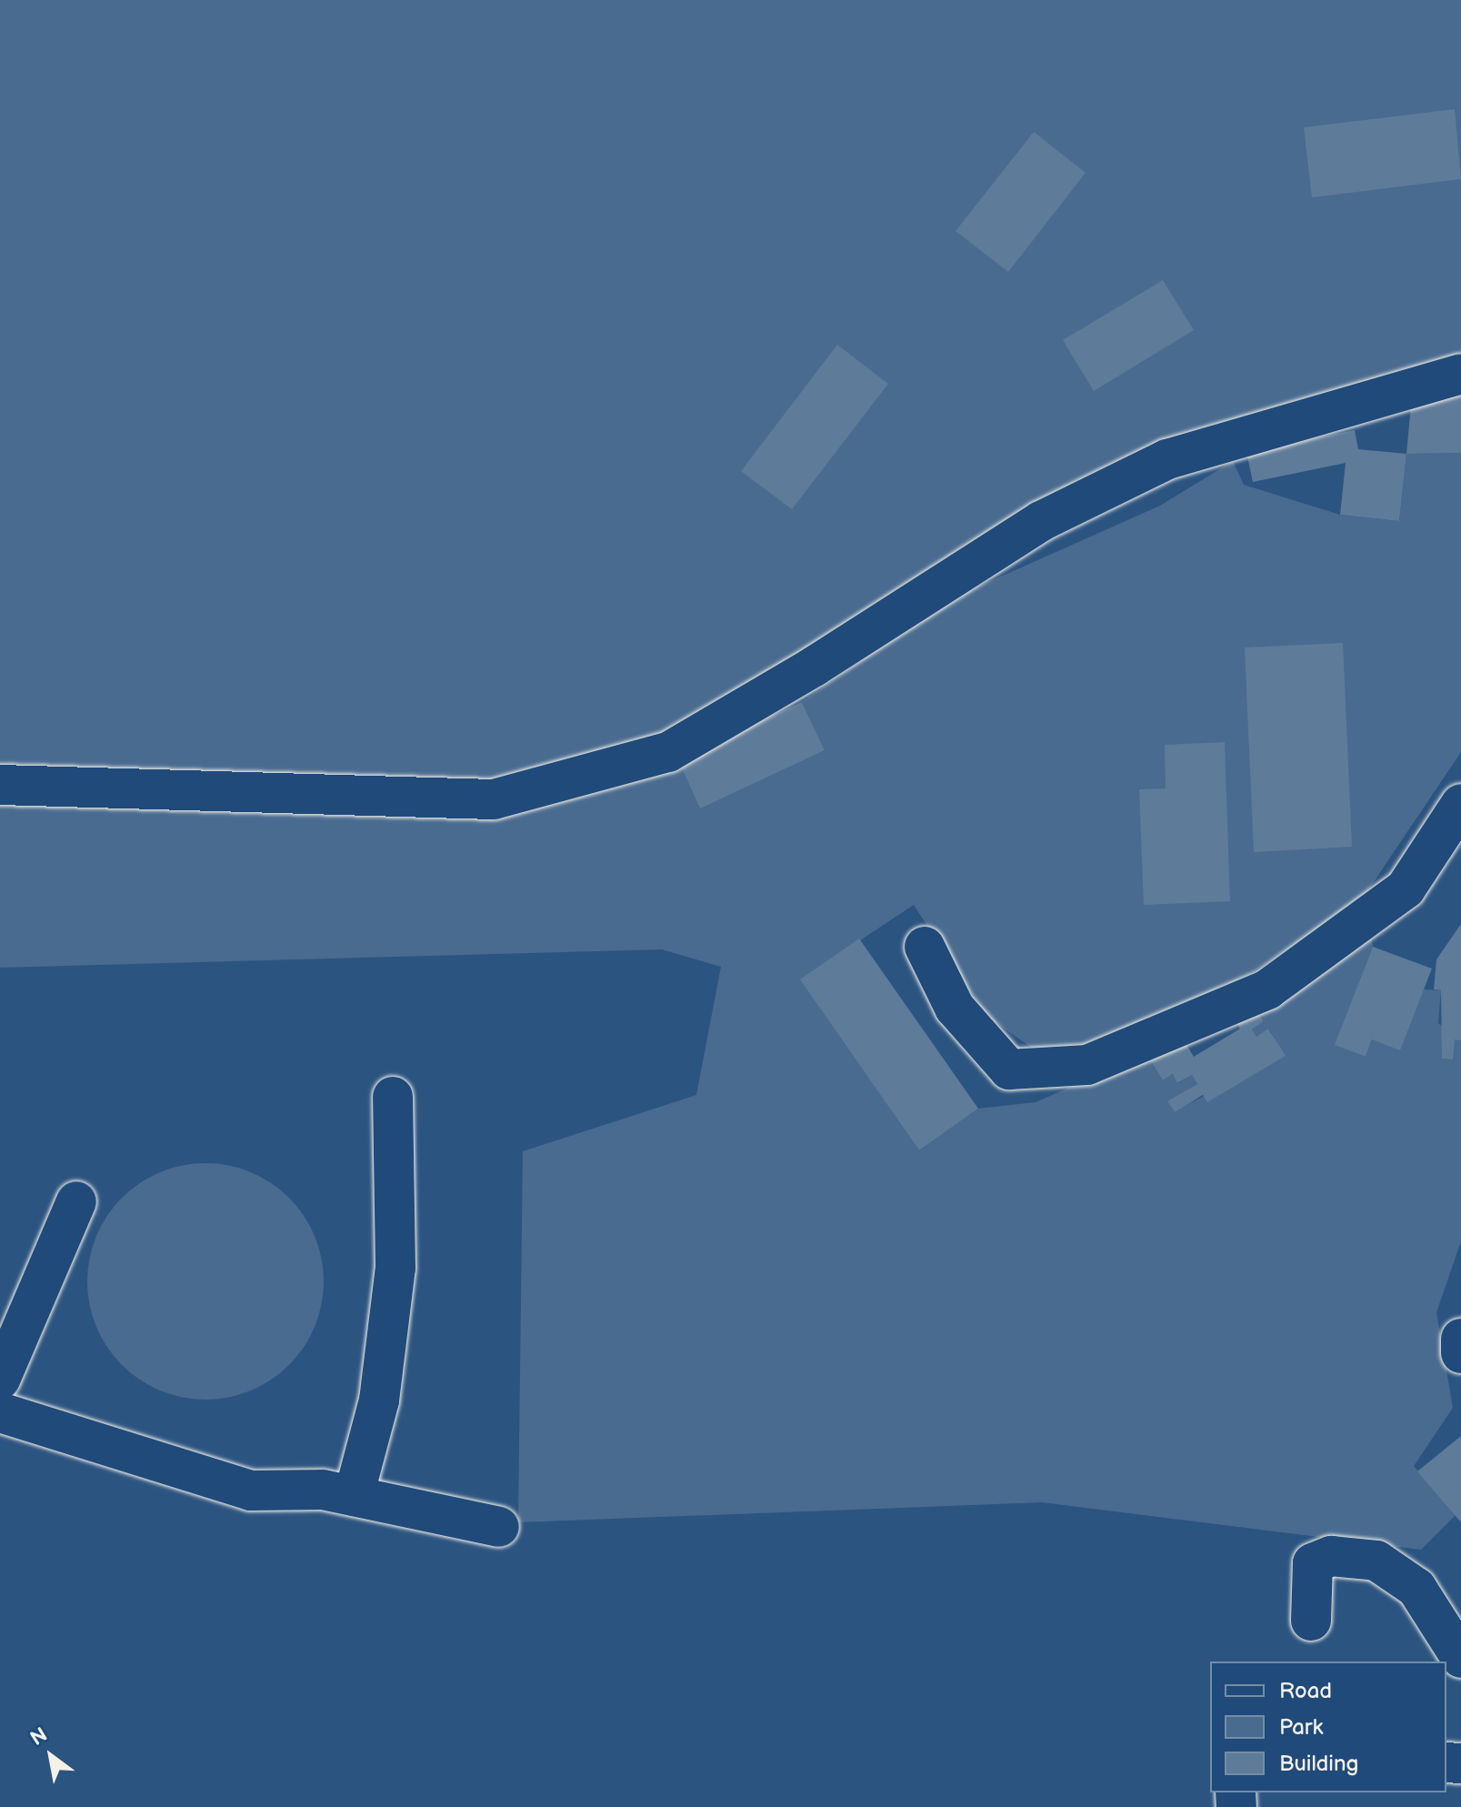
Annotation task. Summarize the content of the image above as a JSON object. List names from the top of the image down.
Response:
{
  "legend": ["Road", "Park", "Building"],
  "north": "top left"
}
